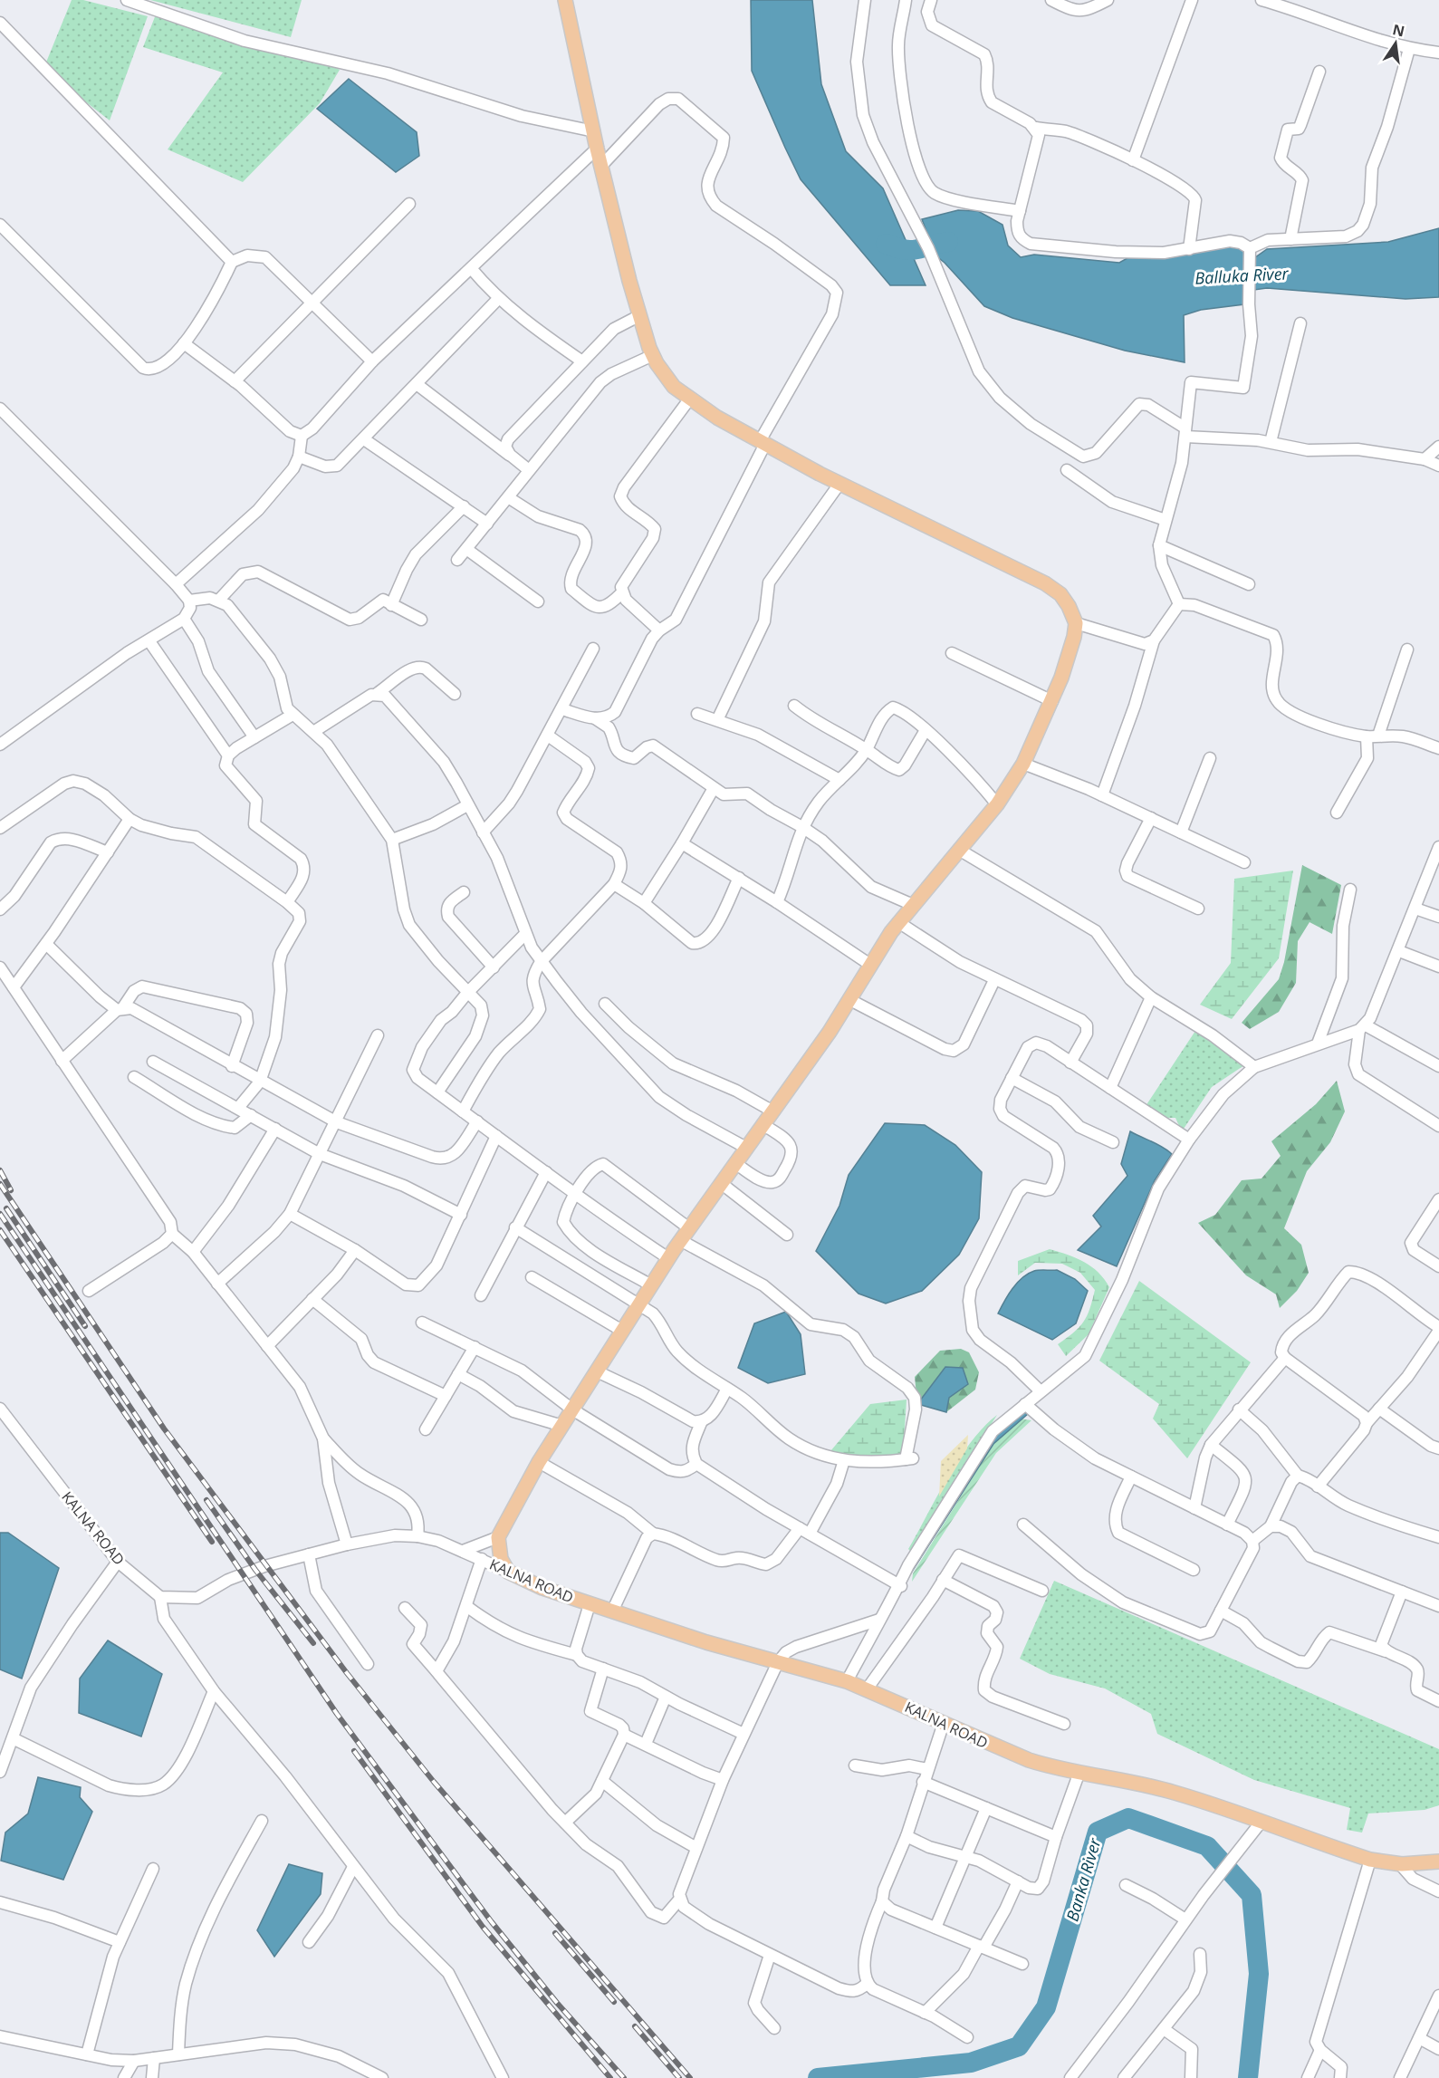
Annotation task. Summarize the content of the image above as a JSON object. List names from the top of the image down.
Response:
{
  "streets": {
    "main road": ["KALNA ROAD"]
  },
  "water": ["Balluka River", "Banka River"],
  "north": "top"
}
